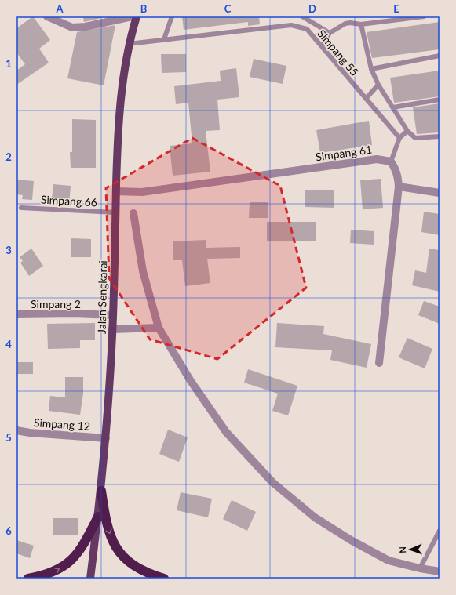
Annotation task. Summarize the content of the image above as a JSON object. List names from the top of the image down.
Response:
{
  "streets": {
    "main road": ["Jalan Sengkarai"],
    "street": ["Simpang 61", "Simpang 2", "Simpang 12"],
    "lane": ["Simpang 55", "Simpang 66"]
  },
  "crossings": [
    ["Simpang 55", "Jalan Sengkarai"],
    ["Simpang 61", "Jalan Sengkarai"],
    ["Simpang 66", "Jalan Sengkarai"],
    ["Jalan Sengkarai", "Simpang 2"],
    ["Jalan Sengkarai", "Simpang 12"]
  ],
  "north": "left",
  "grid": {
    "columns": [
      "A",
      "B",
      "C",
      "D",
      "E"
    ],
    "rows": [
      "1",
      "2",
      "3",
      "4",
      "5",
      "6"
    ]
  }
}
